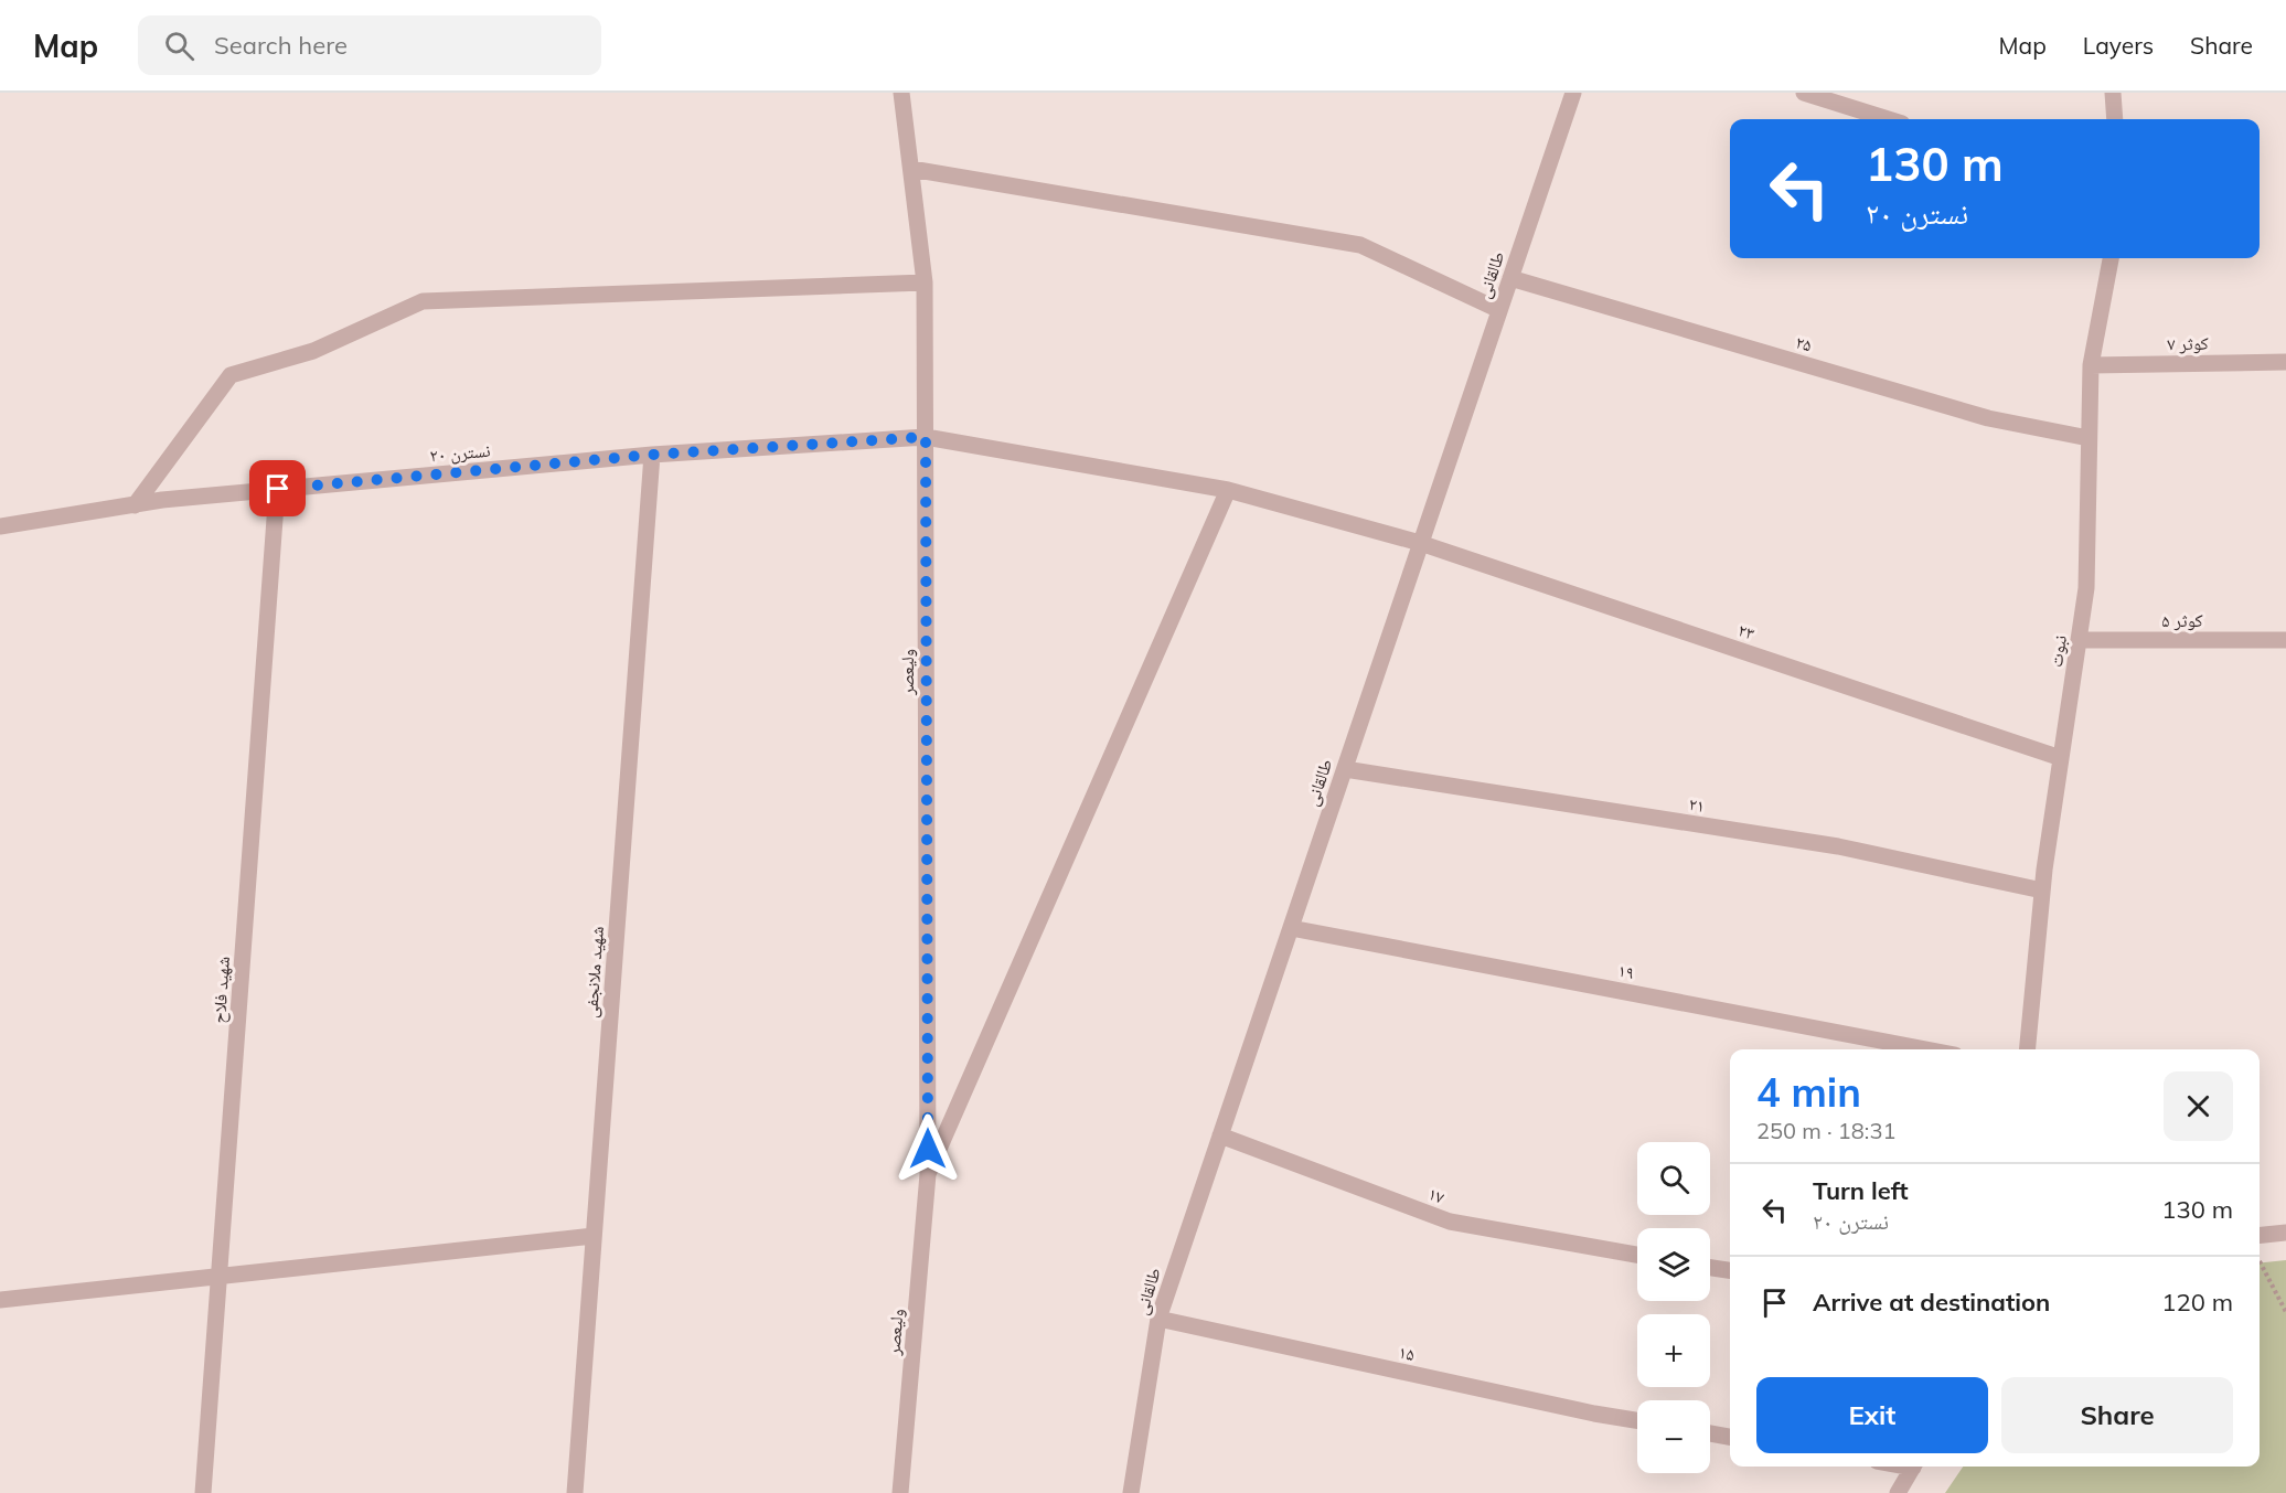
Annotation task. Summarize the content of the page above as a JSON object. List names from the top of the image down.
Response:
{
  "streets": {
    "street": [
      "طالقانی",
      "۲۵",
      "کوثر ۷",
      "نسترن ۲۰",
      "کوثر ۵",
      "۲۳",
      "نبوت",
      "ولیعصر",
      "۲۱",
      "۱۹",
      "شهید ملانجفی",
      "شهید فلاح",
      "۱۷",
      "۱۵"
    ]
  },
  "crossings": [
    ["طالقانی", "۲۵"],
    ["طالقانی", "۲۳"],
    ["طالقانی", "۲۱"],
    ["طالقانی", "۱۹"],
    ["طالقانی", "۱۷"],
    ["طالقانی", "۱۵"],
    ["۲۵", "نبوت"],
    ["کوثر ۷", "نبوت"],
    ["نسترن ۲۰", "۲۳"],
    ["نسترن ۲۰", "ولیعصر"],
    ["نسترن ۲۰", "شهید ملانجفی"],
    ["نسترن ۲۰", "شهید فلاح"],
    ["کوثر ۵", "نبوت"],
    ["۲۳", "نبوت"],
    ["۲۳", "ولیعصر"],
    ["نبوت", "۲۱"]
  ],
  "page": {
    "header": "Map",
    "search": "Search here",
    "nav": ["Map", "Layers", "Share"],
    "turn": ["130 m", "نسترن ۲۰"],
    "heading": ["4 min", "250 m · 18:31"],
    "map_buttons": ["+", "−"],
    "list": [
      {
        "name": "Turn left",
        "note": "نسترن ۲۰",
        "value": "130 m"
      },
      {
        "name": "Arrive at destination",
        "value": "120 m"
      }
    ],
    "buttons": ["Exit", "Share"]
  }
}
